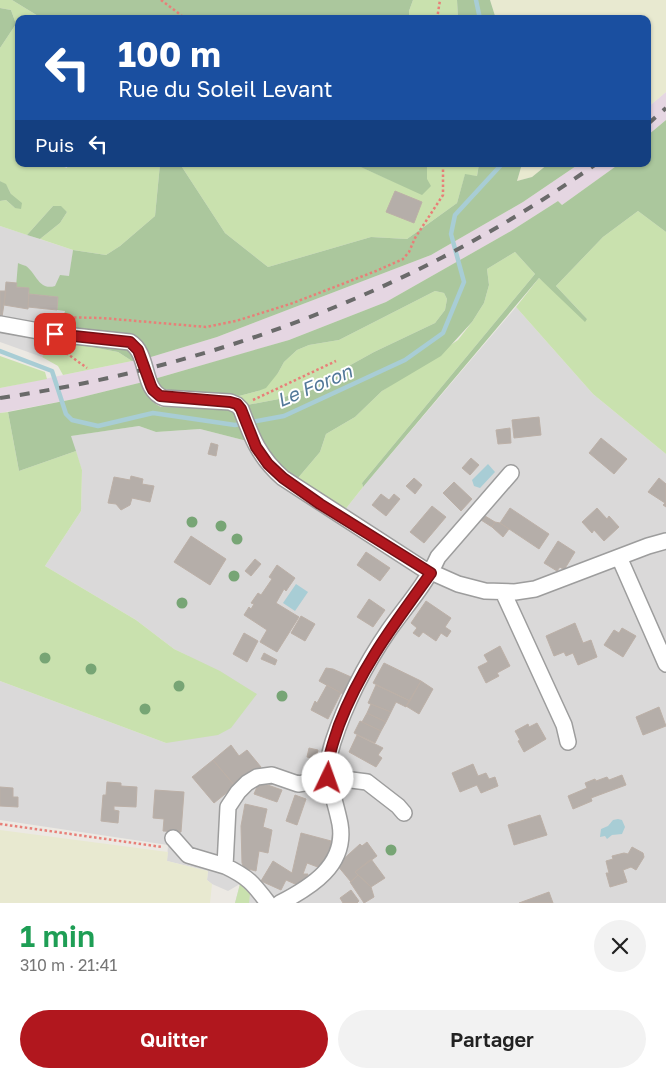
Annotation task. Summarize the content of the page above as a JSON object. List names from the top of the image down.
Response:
{
  "water": ["Le Foron"],
  "page": {
    "turn": ["100 m", "Rue du Soleil Levant"],
    "then": "Puis",
    "heading": ["1 min", "310 m · 21:41"],
    "buttons": ["Quitter", "Partager"]
  }
}
